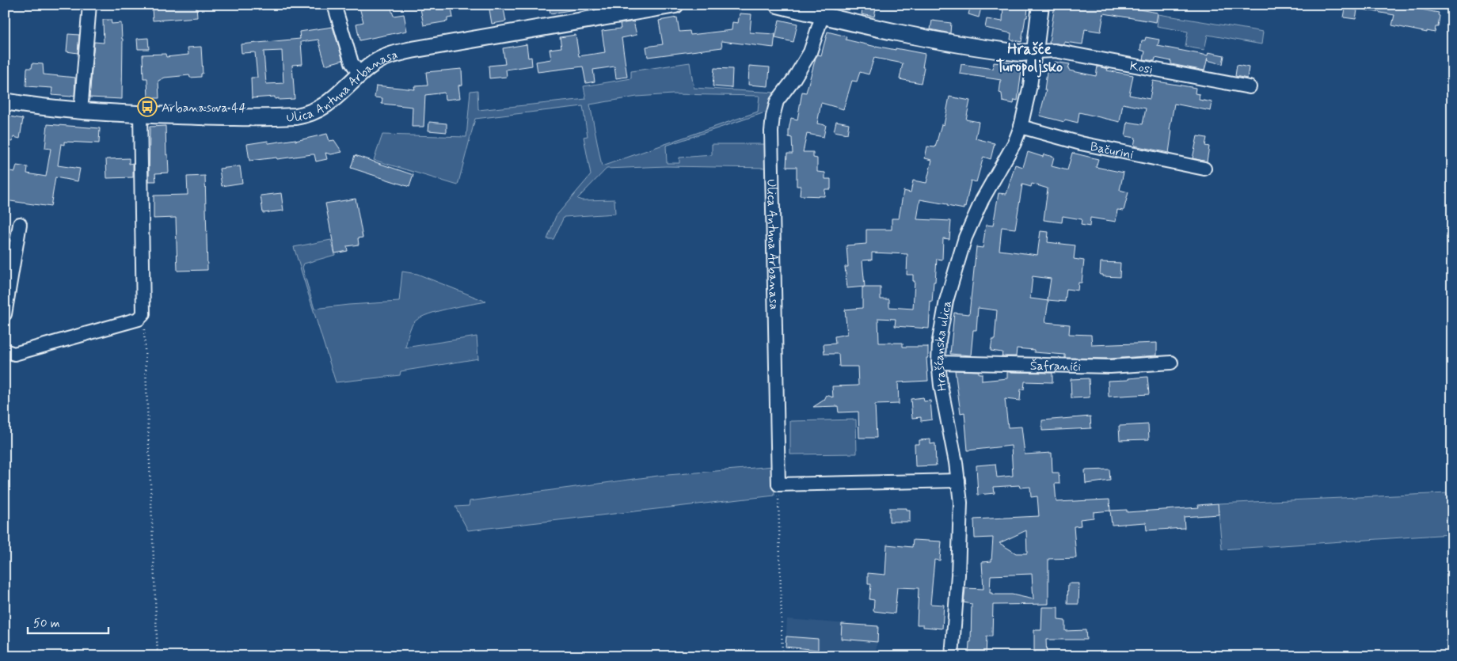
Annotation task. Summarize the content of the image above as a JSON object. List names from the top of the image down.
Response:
{
  "streets": {
    "main road": ["Ulica Antuna Arbanasa"],
    "street": [
      "Kosi",
      "Bačurini",
      "Hrašćanska ulica",
      "Šafranići"
    ]
  },
  "crossings": [
    ["Kosi", "Hrašćanska ulica"],
    ["Bačurini", "Hrašćanska ulica"],
    ["Hrašćanska ulica", "Šafranići"]
  ],
  "districts": ["Hrašće Turopoljsko"],
  "places": {
    "bus stop": ["Arbanasova 44"]
  },
  "scale_bar": "50 m"
}
